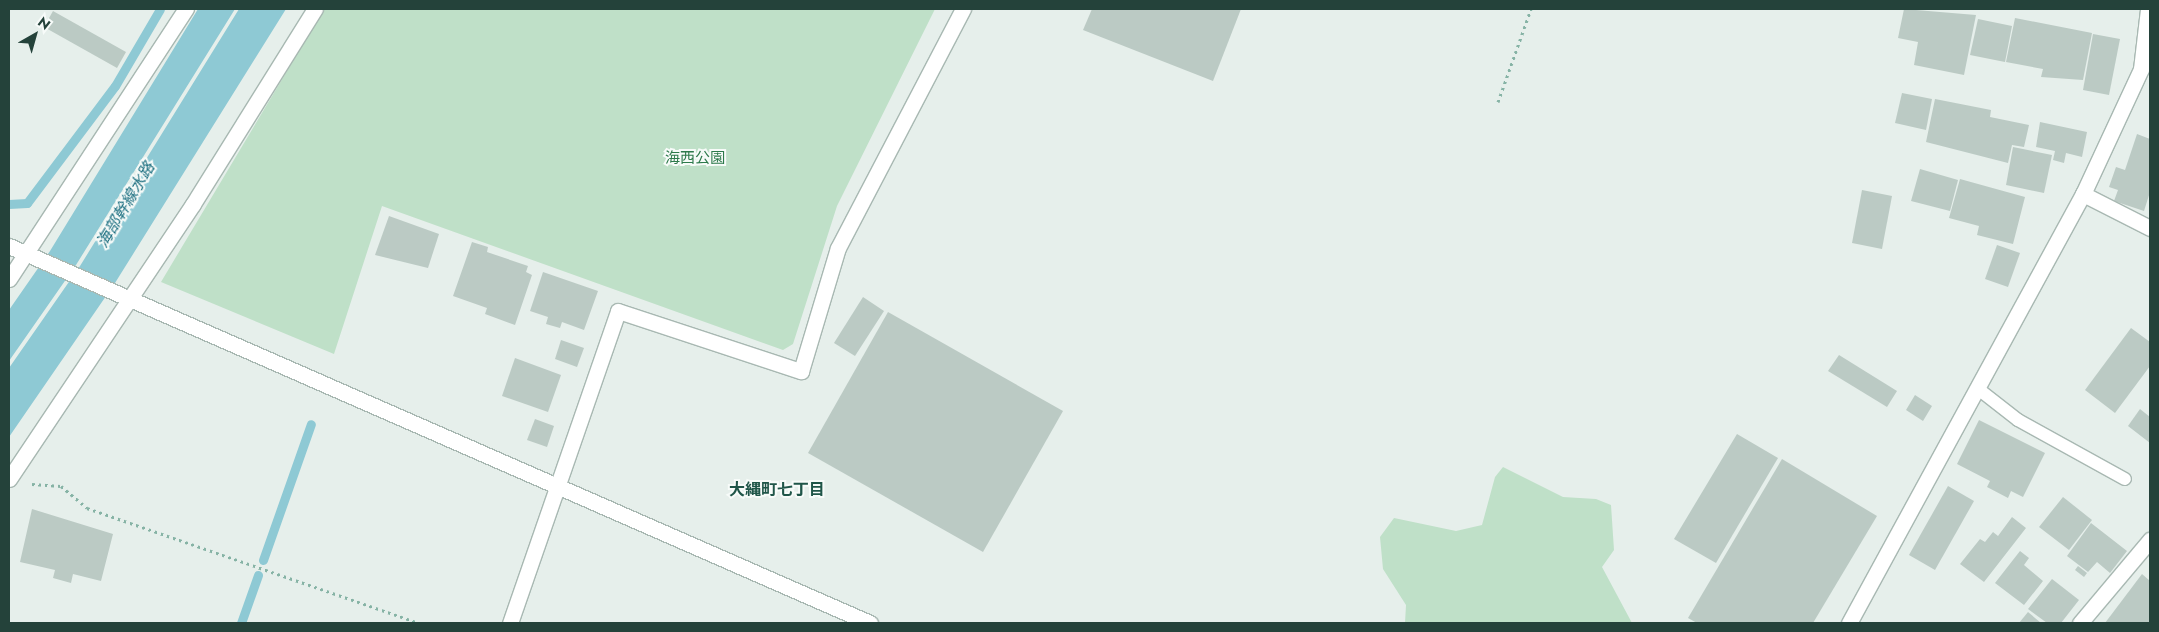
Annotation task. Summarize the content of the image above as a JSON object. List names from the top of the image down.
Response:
{
  "districts": ["大縄町七丁目"],
  "water": ["海部幹線水路"],
  "parks": ["海西公園"],
  "north": "top right"
}
